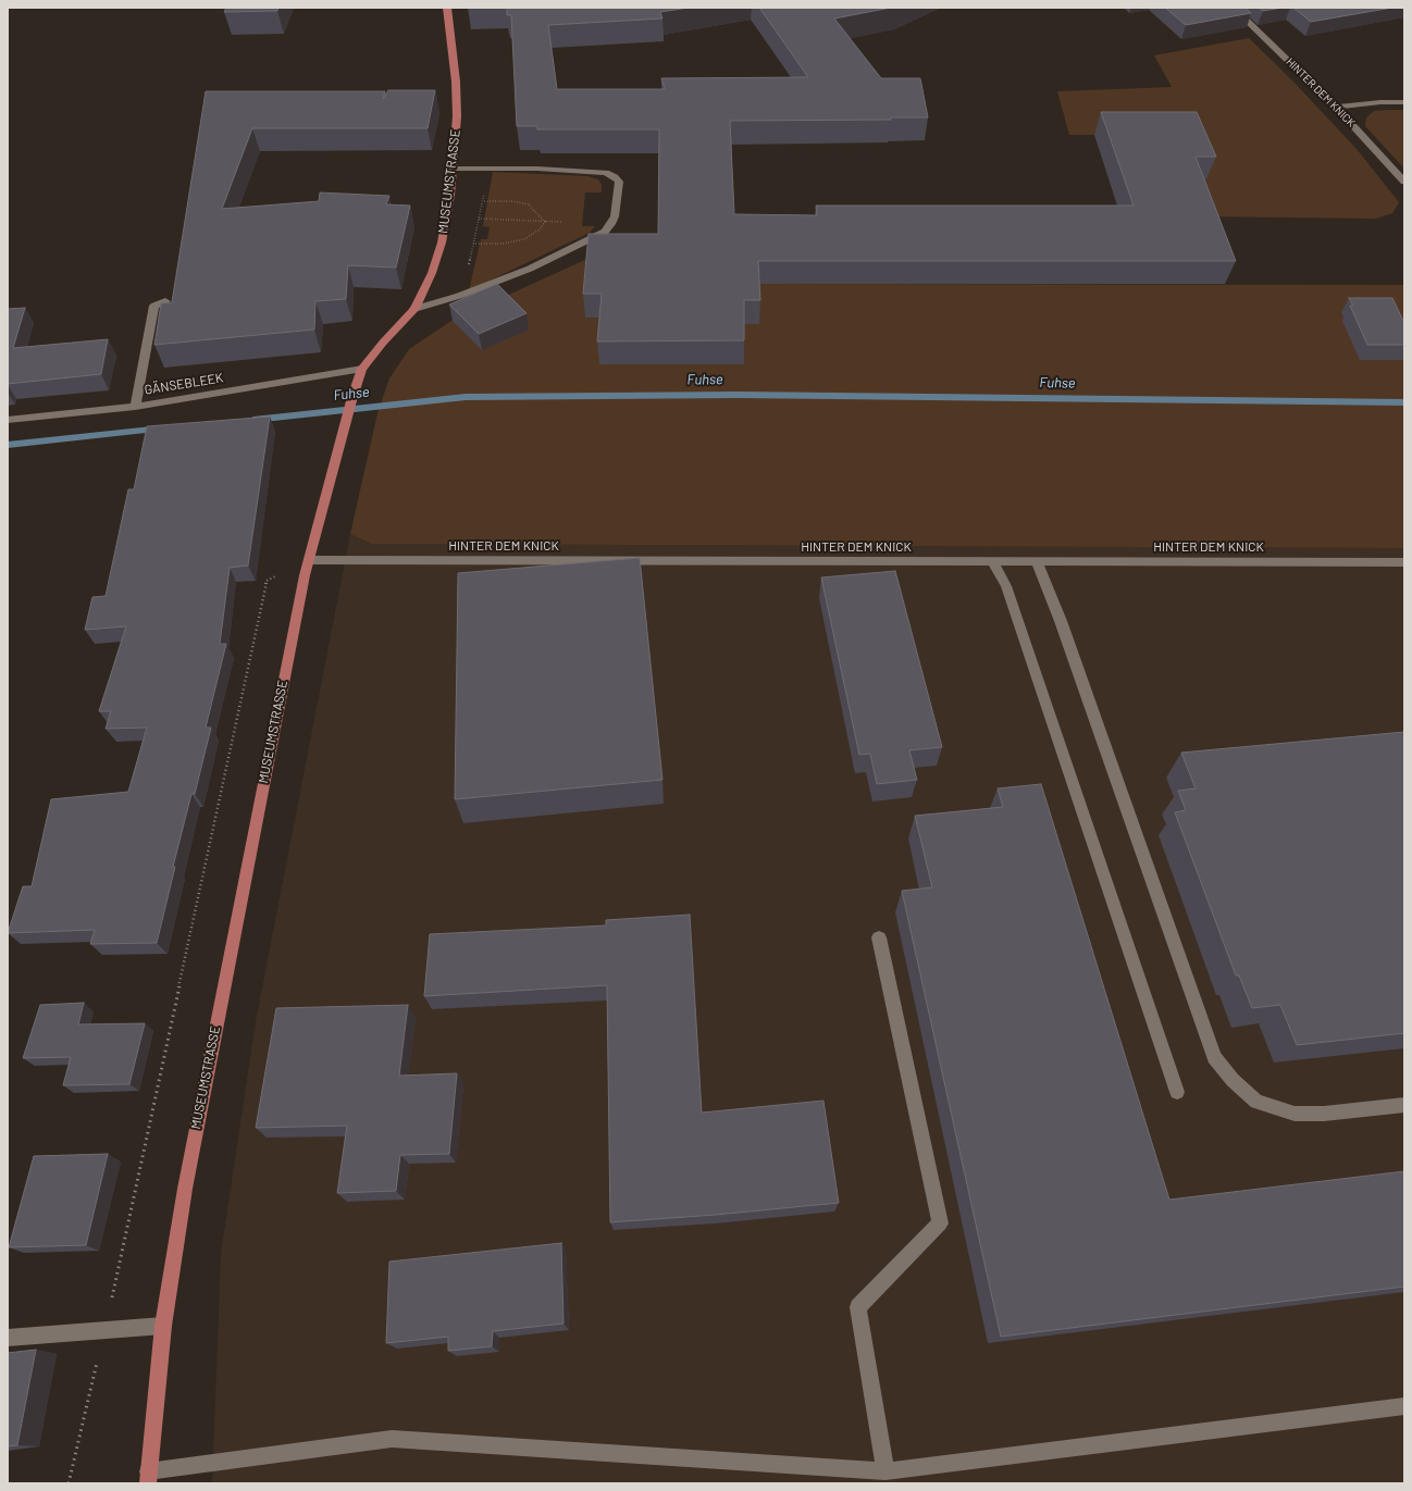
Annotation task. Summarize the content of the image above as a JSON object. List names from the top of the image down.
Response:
{
  "streets": {
    "main road": ["MUSEUMSTRASSE"],
    "street": ["HINTER DEM KNICK", "GÄNSEBLEEK"]
  },
  "crossings": [
    ["HINTER DEM KNICK", "MUSEUMSTRASSE"],
    ["MUSEUMSTRASSE", "GÄNSEBLEEK"]
  ],
  "water": ["Fuhse"]
}
